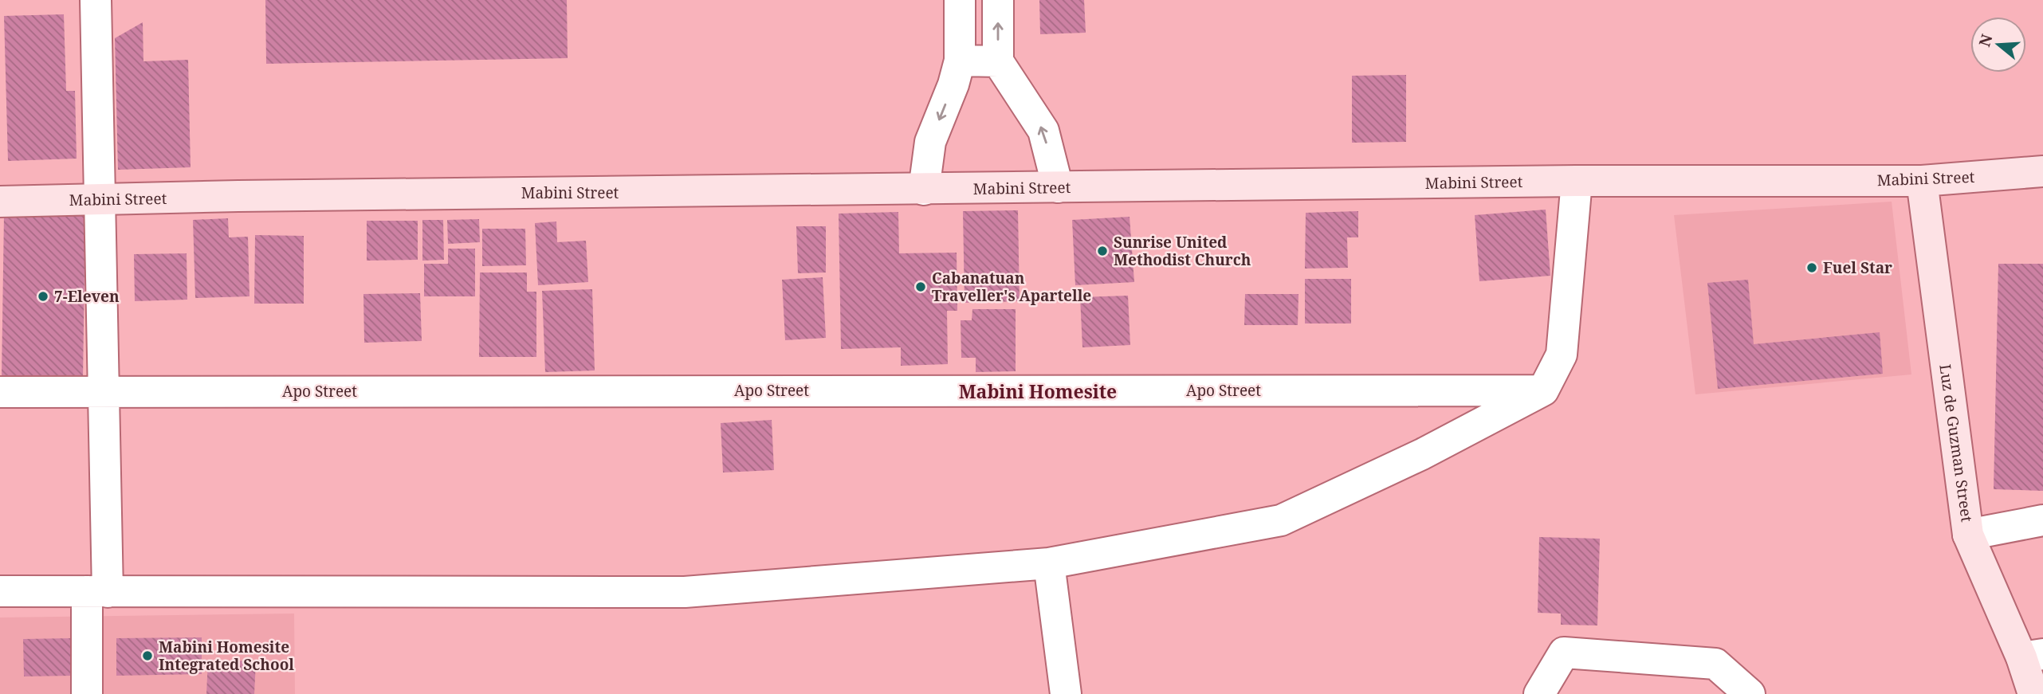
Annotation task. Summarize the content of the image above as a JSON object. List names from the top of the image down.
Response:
{
  "streets": {
    "main road": ["Mabini Street", "Luz de Guzman Street"],
    "street": ["Apo Street"]
  },
  "crossings": [
    ["Mabini Street", "Luz de Guzman Street"]
  ],
  "districts": ["Mabini Homesite"],
  "places": [
    "Sunrise United Methodist Church",
    "Fuel Star",
    "Cabanatuan Traveller's Apartelle",
    "7-Eleven",
    "Mabini Homesite Integrated School"
  ],
  "north": "left"
}
